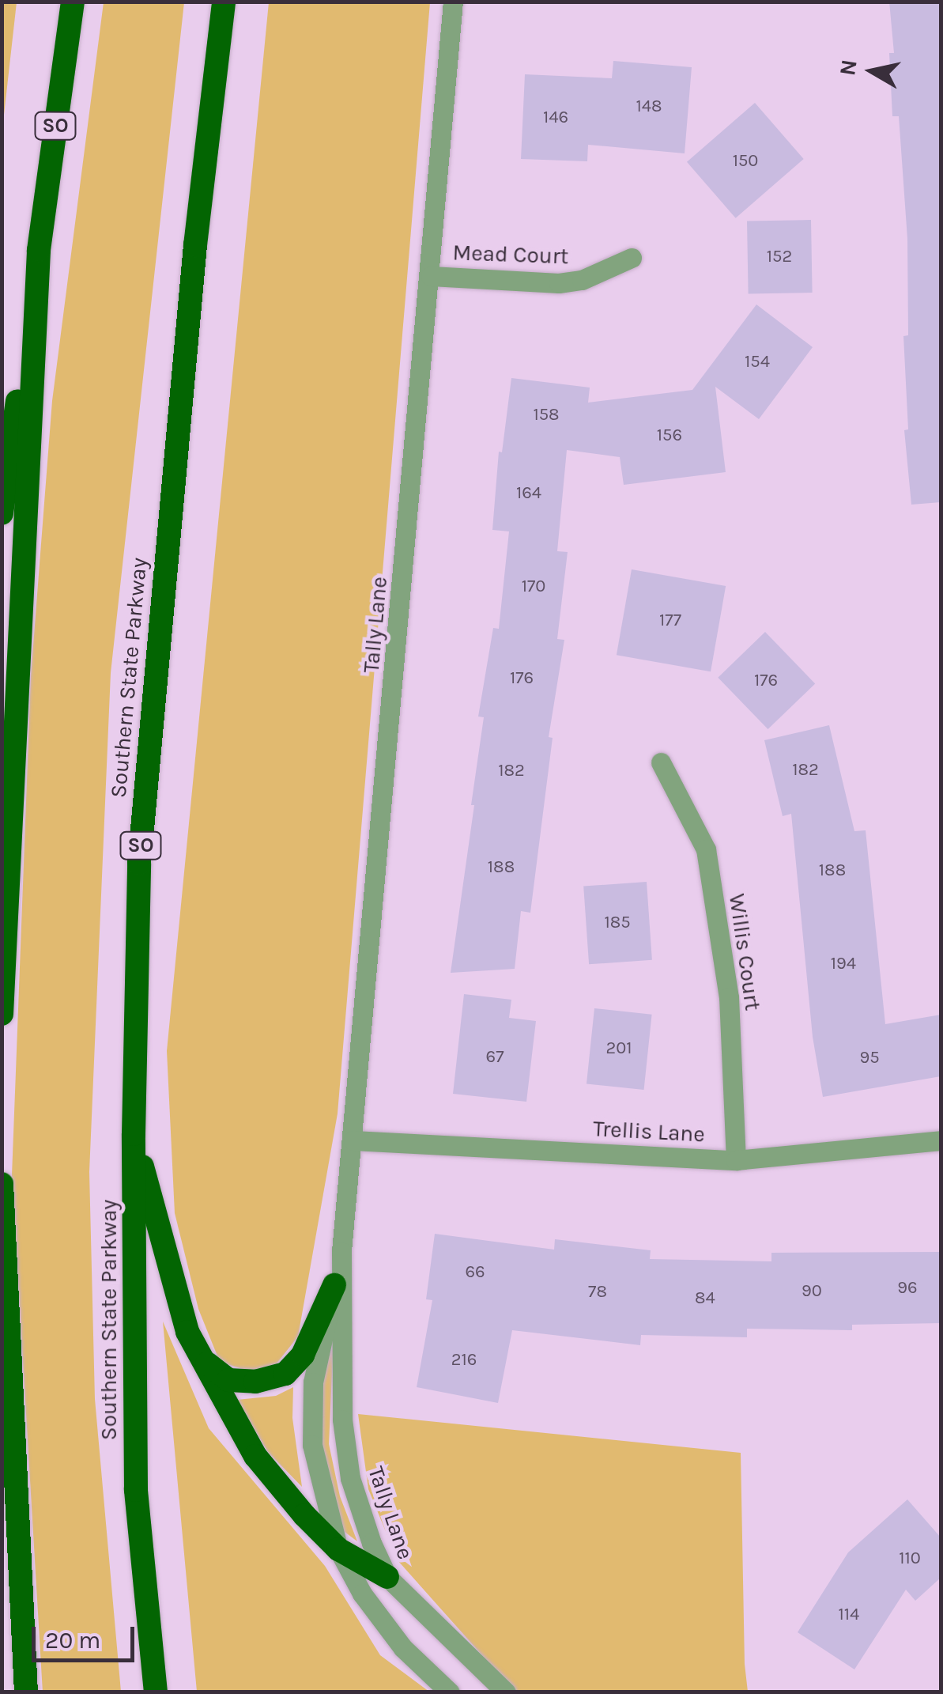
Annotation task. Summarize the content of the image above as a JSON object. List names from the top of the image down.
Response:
{
  "streets": {
    "highway": ["SO", "Southern State Parkway"],
    "street": [
      "Mead Court",
      "Tally Lane",
      "Willis Court",
      "Trellis Lane"
    ]
  },
  "crossings": [
    ["Mead Court", "Tally Lane"],
    ["Tally Lane", "Trellis Lane"],
    ["Willis Court", "Trellis Lane"]
  ],
  "house_numbers": [
    "148",
    "146",
    "150",
    "152",
    "154",
    "158",
    "156",
    "164",
    "170",
    "177",
    "176",
    "176",
    "182",
    "182",
    "188",
    "188",
    "185",
    "194",
    "201",
    "67",
    "95",
    "66",
    "96",
    "90",
    "78",
    "84",
    "216",
    "110",
    "114"
  ],
  "scale_bar": "20 m",
  "north": "left"
}
